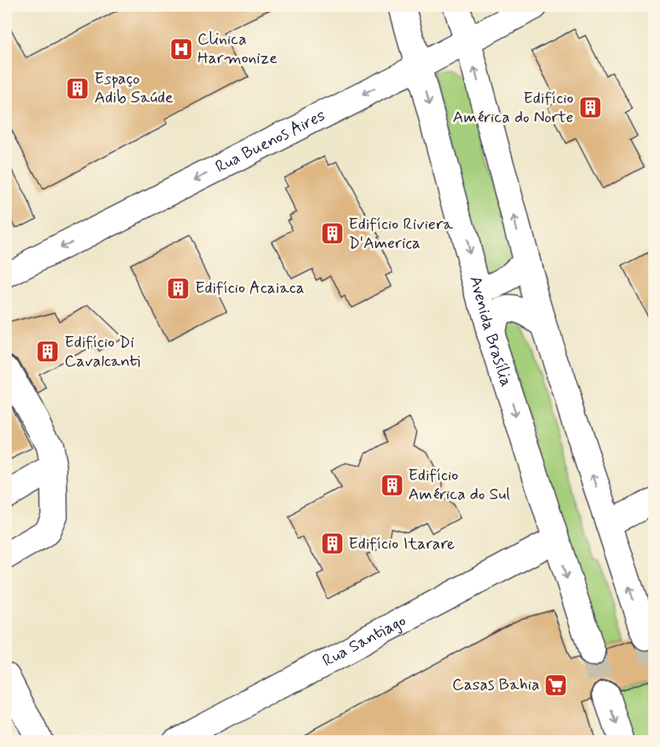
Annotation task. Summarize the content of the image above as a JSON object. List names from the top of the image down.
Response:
{
  "streets": {
    "street": ["Rua Buenos Aires", "Avenida Brasília", "Rua Santiago"]
  },
  "crossings": [
    ["Rua Buenos Aires", "Avenida Brasília"],
    ["Avenida Brasília", "Rua Santiago"]
  ],
  "one_way": ["Rua Buenos Aires"],
  "places": {
    "hospital": ["Clinica Harmonize"],
    "building": [
      "Espaço Adib Saúde",
      "Edifício América do Norte",
      "Edifício Riviera D'America",
      "Edifício Acaiaca",
      "Edifício Di Cavalcanti",
      "Edifício América do Sul",
      "Edifício Itarare"
    ],
    "supermarket": ["Casas Bahia"]
  }
}
